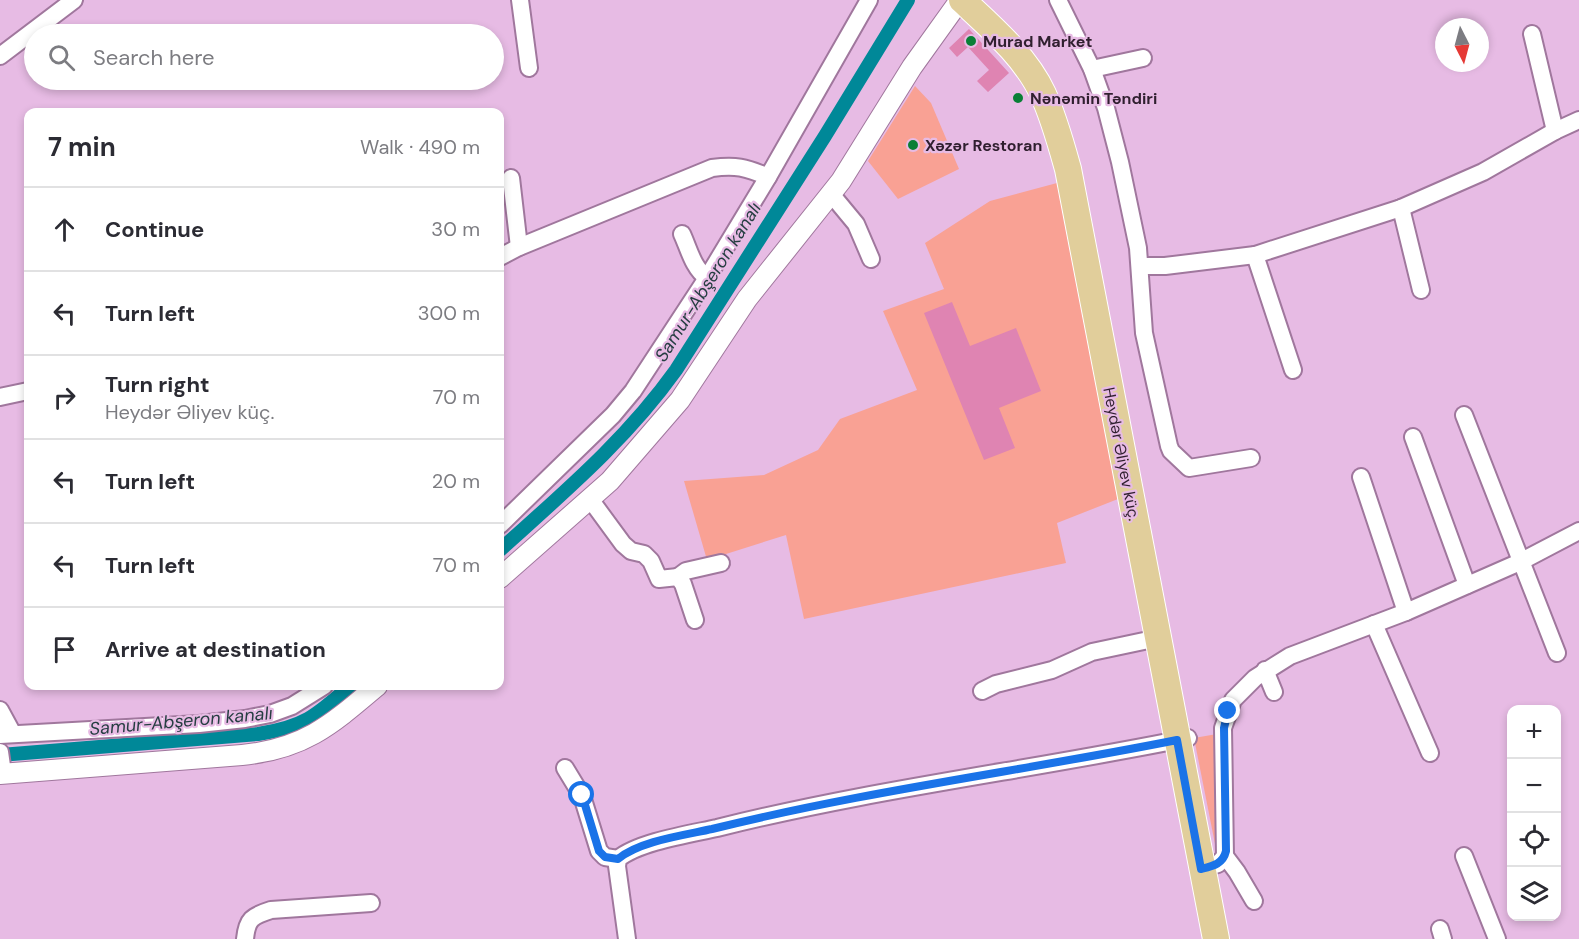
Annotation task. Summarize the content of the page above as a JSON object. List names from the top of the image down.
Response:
{
  "streets": {
    "main road": ["Heydər Əliyev küç."]
  },
  "water": ["Samur-Abşeron kanalı"],
  "places": ["Murad Market", "Nənəmin Təndiri", "Xəzər Restoran"],
  "north": "bottom",
  "page": {
    "search": "Search here",
    "heading": ["7 min", "Walk · 490 m"],
    "list": [
      ["Continue", "30 m"],
      ["Turn left", "300 m"],
      ["Turn right", "Heydər Əliyev küç.", "70 m"],
      ["Turn left", "20 m"],
      ["Turn left", "70 m"],
      "Arrive at destination"
    ],
    "map_buttons": ["+", "−"]
  }
}
